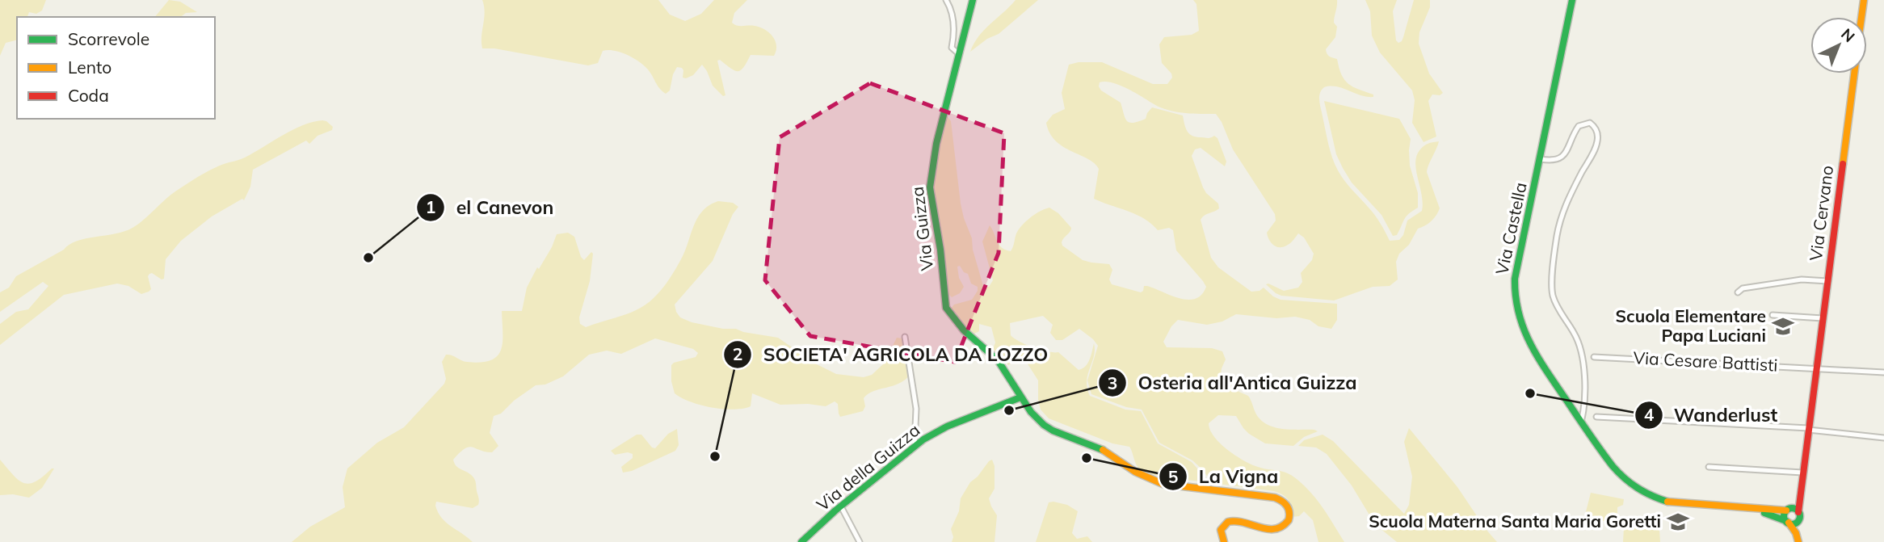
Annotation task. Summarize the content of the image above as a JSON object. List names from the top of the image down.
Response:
{
  "streets": {
    "main road": [
      "Via Cervano",
      "Via Guizza",
      "Via Castella",
      "Via della Guizza"
    ],
    "street": ["Via Cesare Battisti"]
  },
  "crossings": [
    ["Via Cervano", "Via Cesare Battisti"],
    ["Via Guizza", "Via della Guizza"]
  ],
  "places": {
    "other": [
      "el Canevon",
      "Wanderlust",
      "Osteria all'Antica Guizza",
      "SOCIETA' AGRICOLA DA LOZZO",
      "La Vigna"
    ],
    "school or university": ["Scuola Elementare Papa Luciani", "Scuola Materna Santa Maria Goretti"]
  },
  "legend": ["Scorrevole", "Lento", "Coda"],
  "north": "top right"
}
